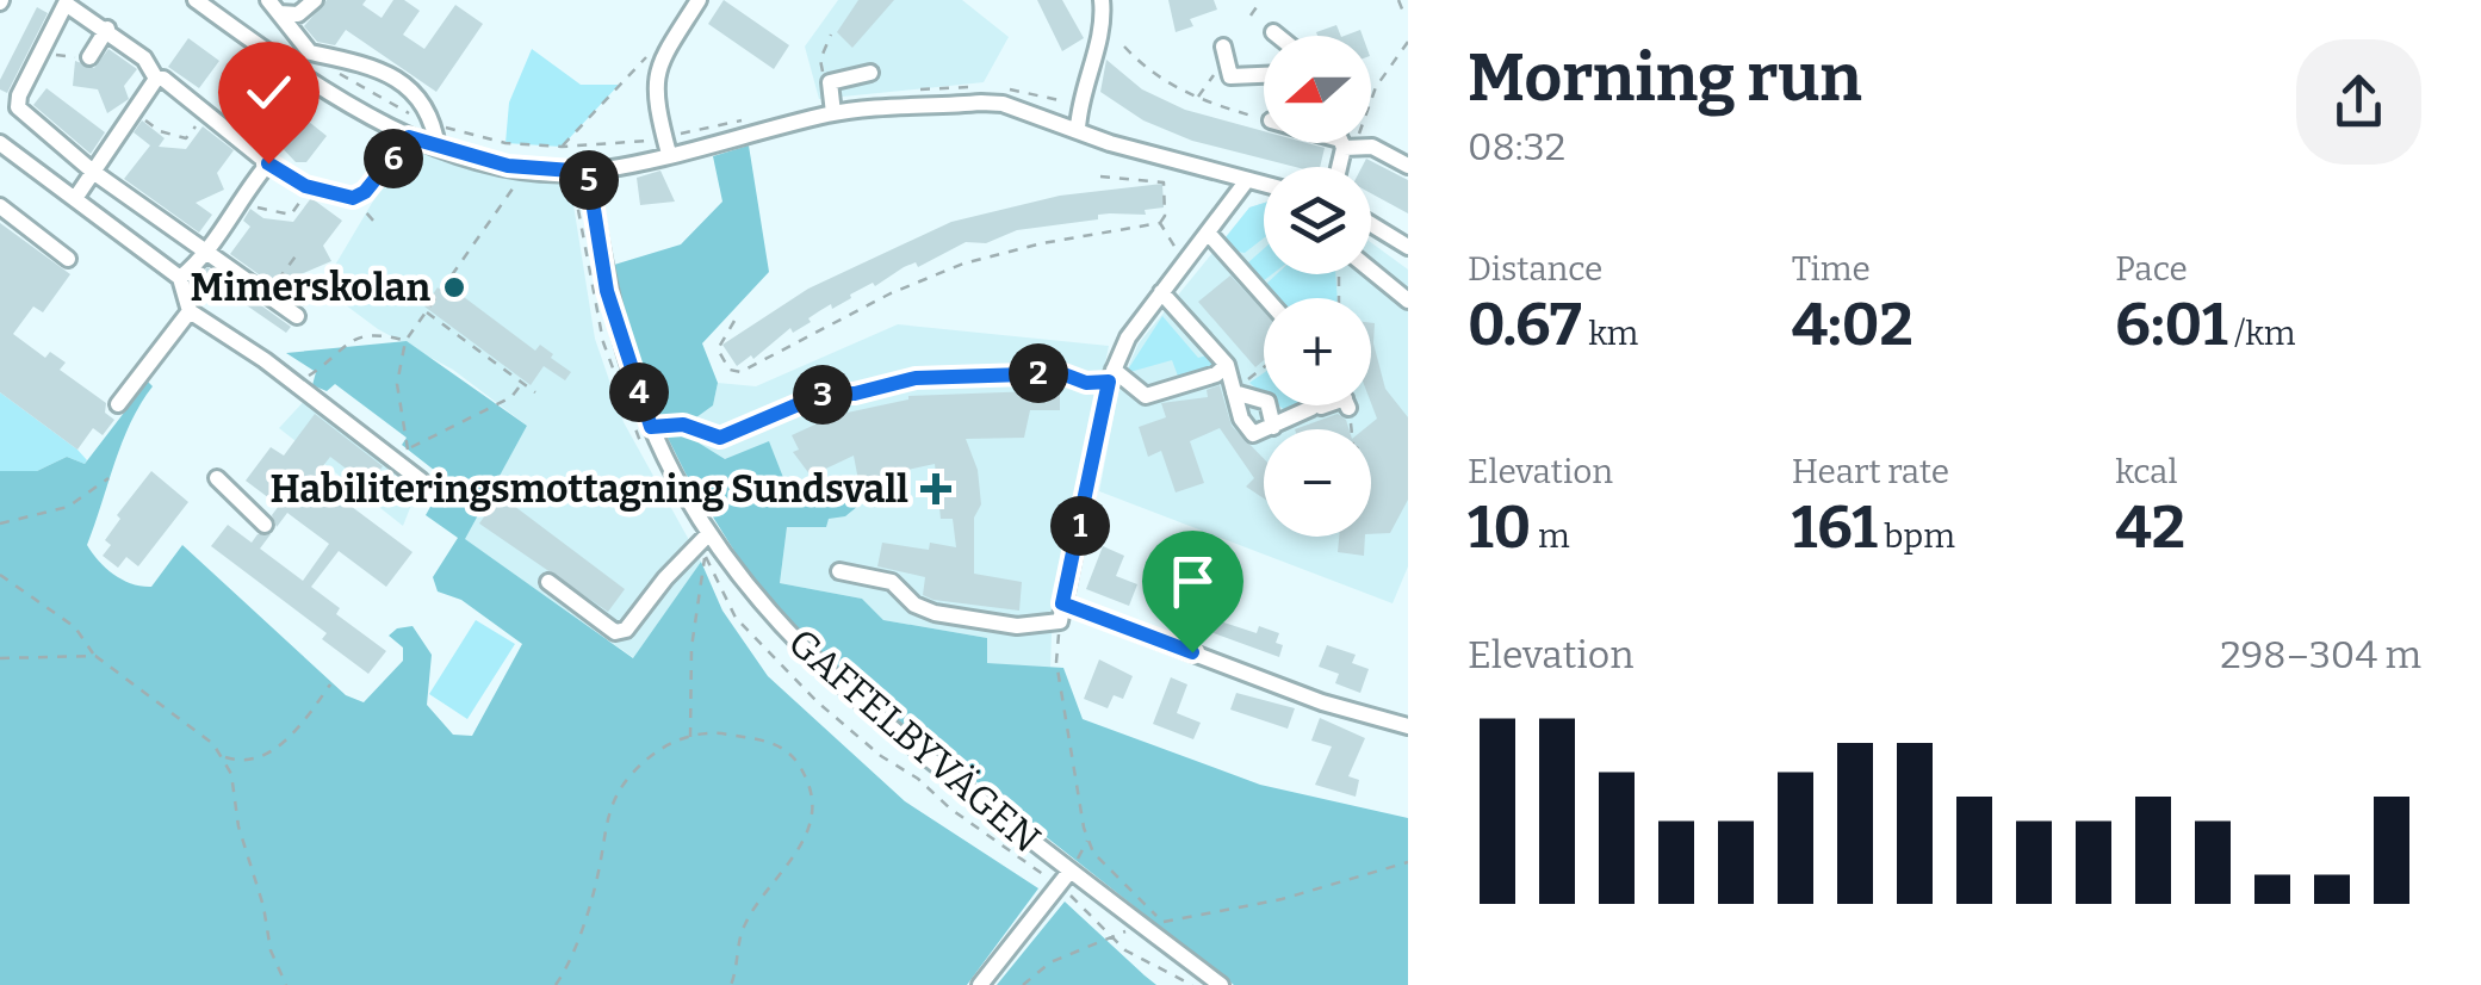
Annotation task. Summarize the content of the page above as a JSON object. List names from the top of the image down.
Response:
{
  "streets": {
    "street": ["GAFFELBYVÄGEN"]
  },
  "places": {
    "other": ["Mimerskolan"],
    "health": ["Habiliteringsmottagning Sundsvall"]
  },
  "north": "left",
  "page": {
    "heading": ["Morning run", "08:32"],
    "map_buttons": ["+", "−"],
    "pins": [
      "6",
      "5",
      "2",
      "4",
      "3",
      "1"
    ],
    "stats": [
      ["Distance", "0.67 km"],
      ["Time", "4:02"],
      ["Pace", "6:01 /km"],
      ["Elevation", "10 m"],
      ["Heart rate", "161 bpm"],
      ["kcal", "42"]
    ],
    "chart": ["Elevation", "298–304 m"]
  }
}
